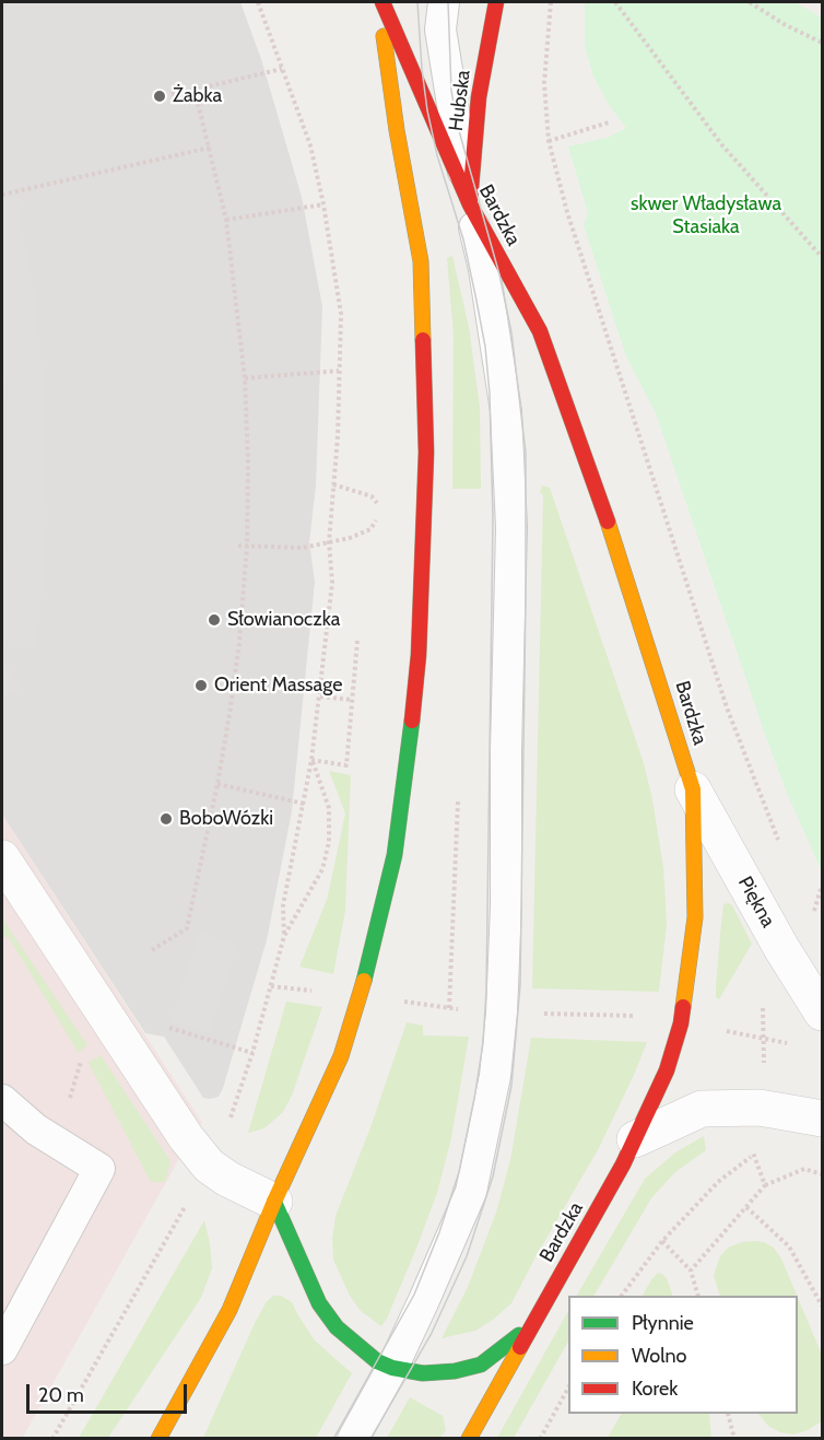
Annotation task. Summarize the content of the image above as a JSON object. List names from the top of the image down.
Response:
{
  "streets": {
    "street": ["Hubska", "Bardzka", "Piękna"]
  },
  "crossings": [
    ["Hubska", "Bardzka"],
    ["Bardzka", "Piękna"]
  ],
  "parks": ["skwer Władysława Stasiaka"],
  "places": [
    "Żabka",
    "Słowianoczka",
    "Orient Massage",
    "BoboWózki"
  ],
  "legend": ["Płynnie", "Wolno", "Korek"],
  "scale_bar": "20 m"
}
